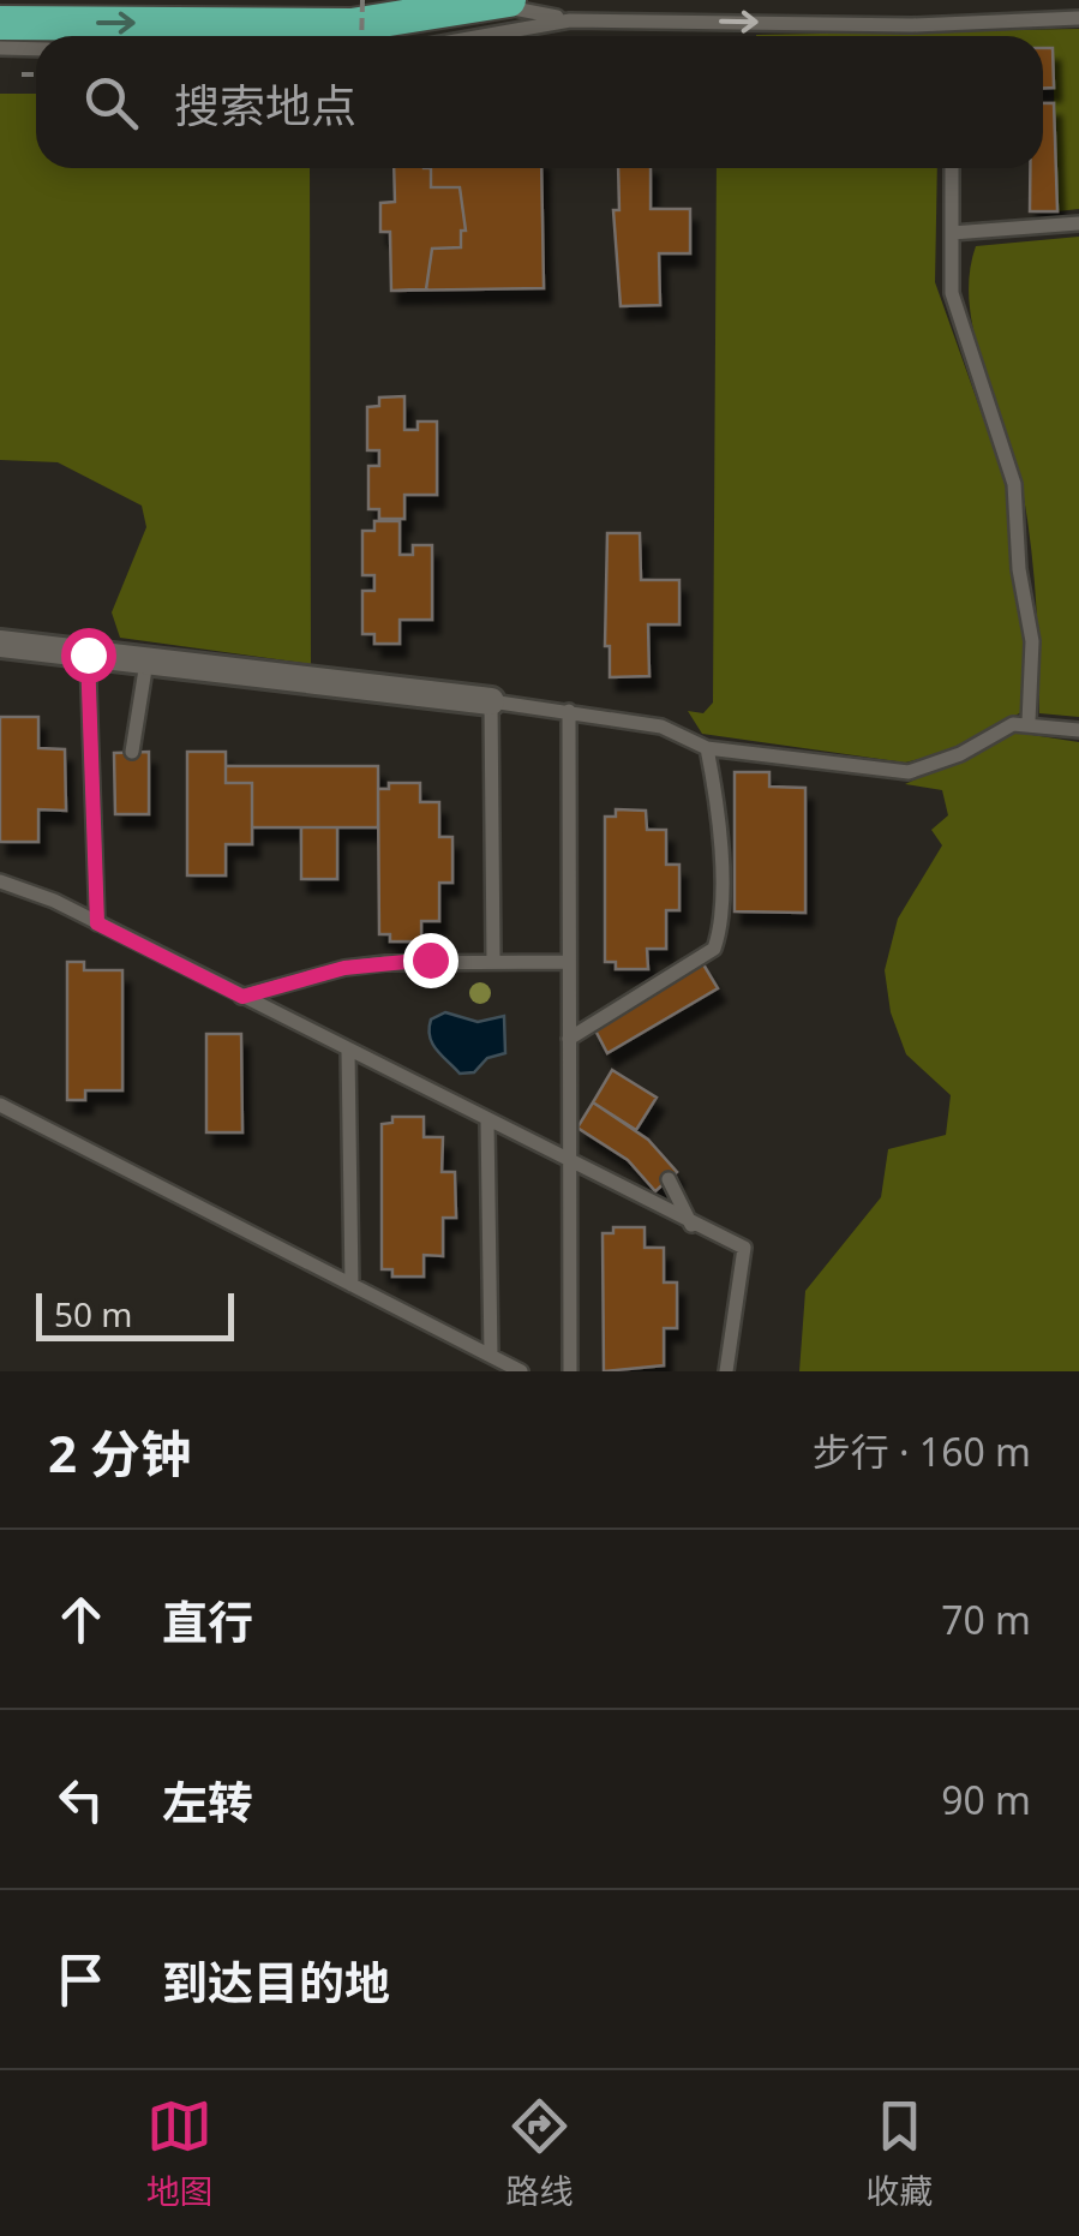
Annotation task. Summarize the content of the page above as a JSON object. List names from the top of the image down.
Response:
{
  "scale_bar": "50 m",
  "page": {
    "search": "搜索地点",
    "scale": "50 m",
    "heading": ["2 分钟", "步行 · 160 m"],
    "list": [
      ["直行", "70 m"],
      ["左转", "90 m"],
      "到达目的地"
    ],
    "nav": ["地图", "路线", "收藏"]
  }
}
